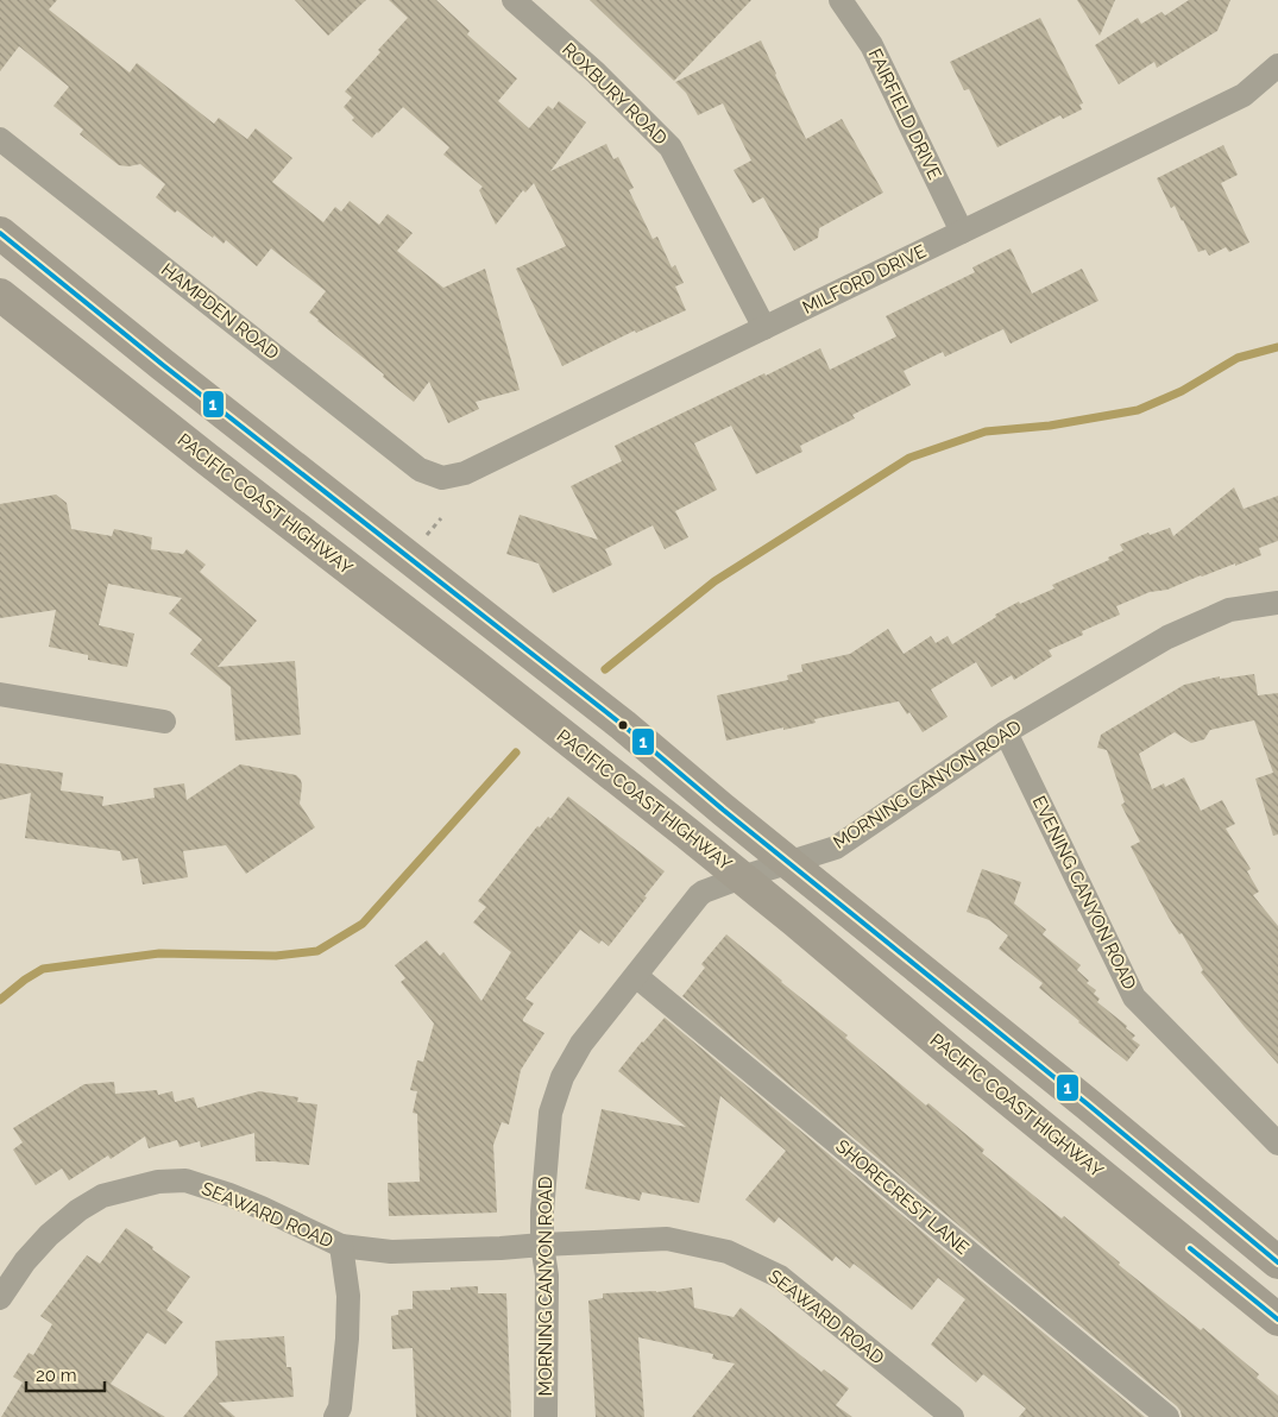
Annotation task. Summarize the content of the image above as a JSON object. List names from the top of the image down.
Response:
{
  "streets": {
    "highway": ["PACIFIC COAST HIGHWAY"],
    "street": [
      "ROXBURY ROAD",
      "FAIRFIELD DRIVE",
      "MILFORD DRIVE",
      "HAMPDEN ROAD",
      "MORNING CANYON ROAD",
      "EVENING CANYON ROAD",
      "SHORECREST LANE",
      "SEAWARD ROAD"
    ]
  },
  "crossings": [
    ["ROXBURY ROAD", "MILFORD DRIVE"],
    ["FAIRFIELD DRIVE", "MILFORD DRIVE"],
    ["MILFORD DRIVE", "HAMPDEN ROAD"],
    ["PACIFIC COAST HIGHWAY", "MORNING CANYON ROAD"],
    ["MORNING CANYON ROAD", "EVENING CANYON ROAD"],
    ["MORNING CANYON ROAD", "SHORECREST LANE"],
    ["MORNING CANYON ROAD", "SEAWARD ROAD"]
  ],
  "lines": ["transit line 1"],
  "scale_bar": "20 m"
}
